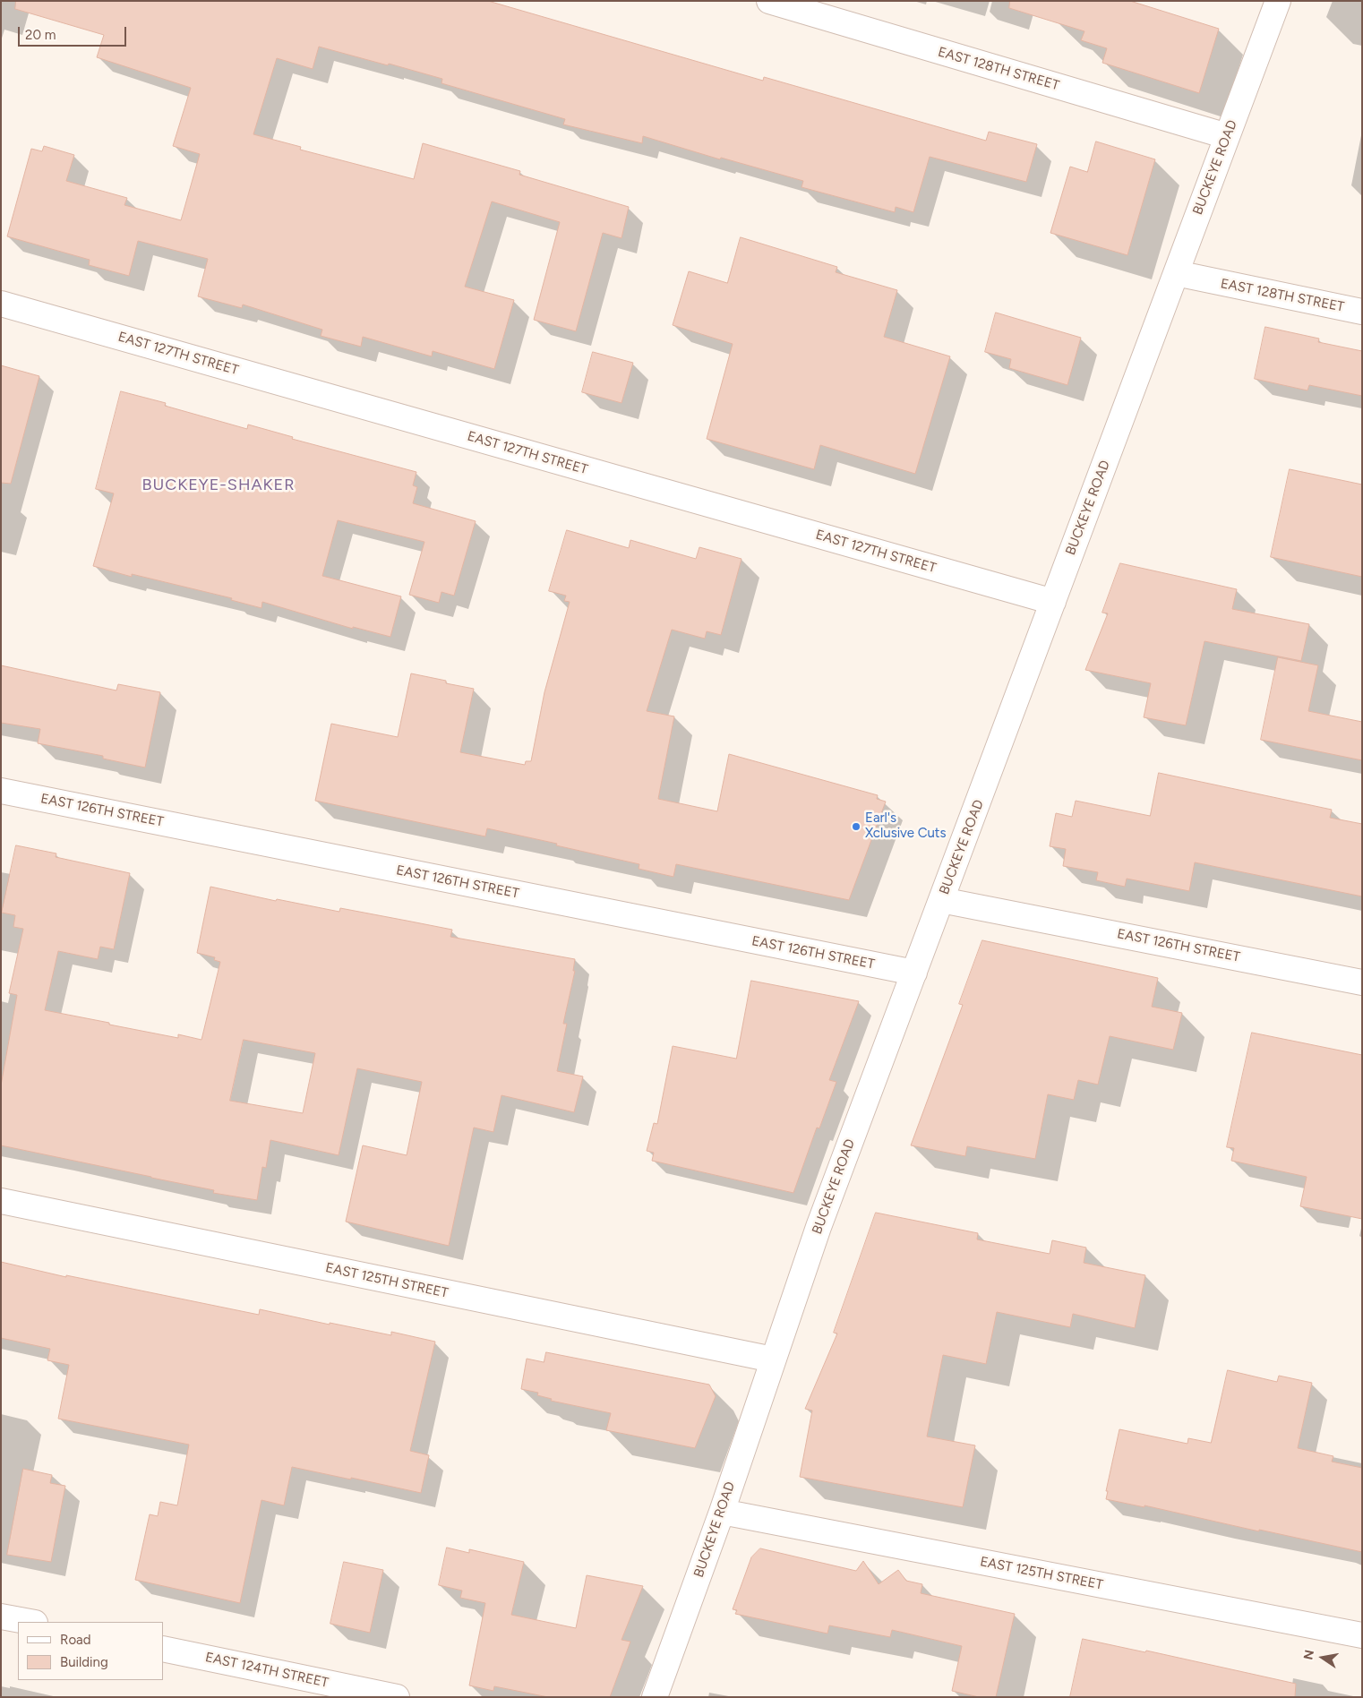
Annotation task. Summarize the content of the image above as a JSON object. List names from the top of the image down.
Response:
{
  "streets": {
    "street": [
      "EAST 128TH STREET",
      "BUCKEYE ROAD",
      "EAST 127TH STREET",
      "EAST 126TH STREET",
      "EAST 125TH STREET",
      "EAST 124TH STREET"
    ]
  },
  "crossings": [
    ["EAST 128TH STREET", "BUCKEYE ROAD"],
    ["BUCKEYE ROAD", "EAST 127TH STREET"],
    ["BUCKEYE ROAD", "EAST 126TH STREET"],
    ["BUCKEYE ROAD", "EAST 125TH STREET"]
  ],
  "districts": ["BUCKEYE-SHAKER"],
  "places": ["Earl's Xclusive Cuts"],
  "legend": ["Road", "Building"],
  "scale_bar": "20 m",
  "north": "left"
}
